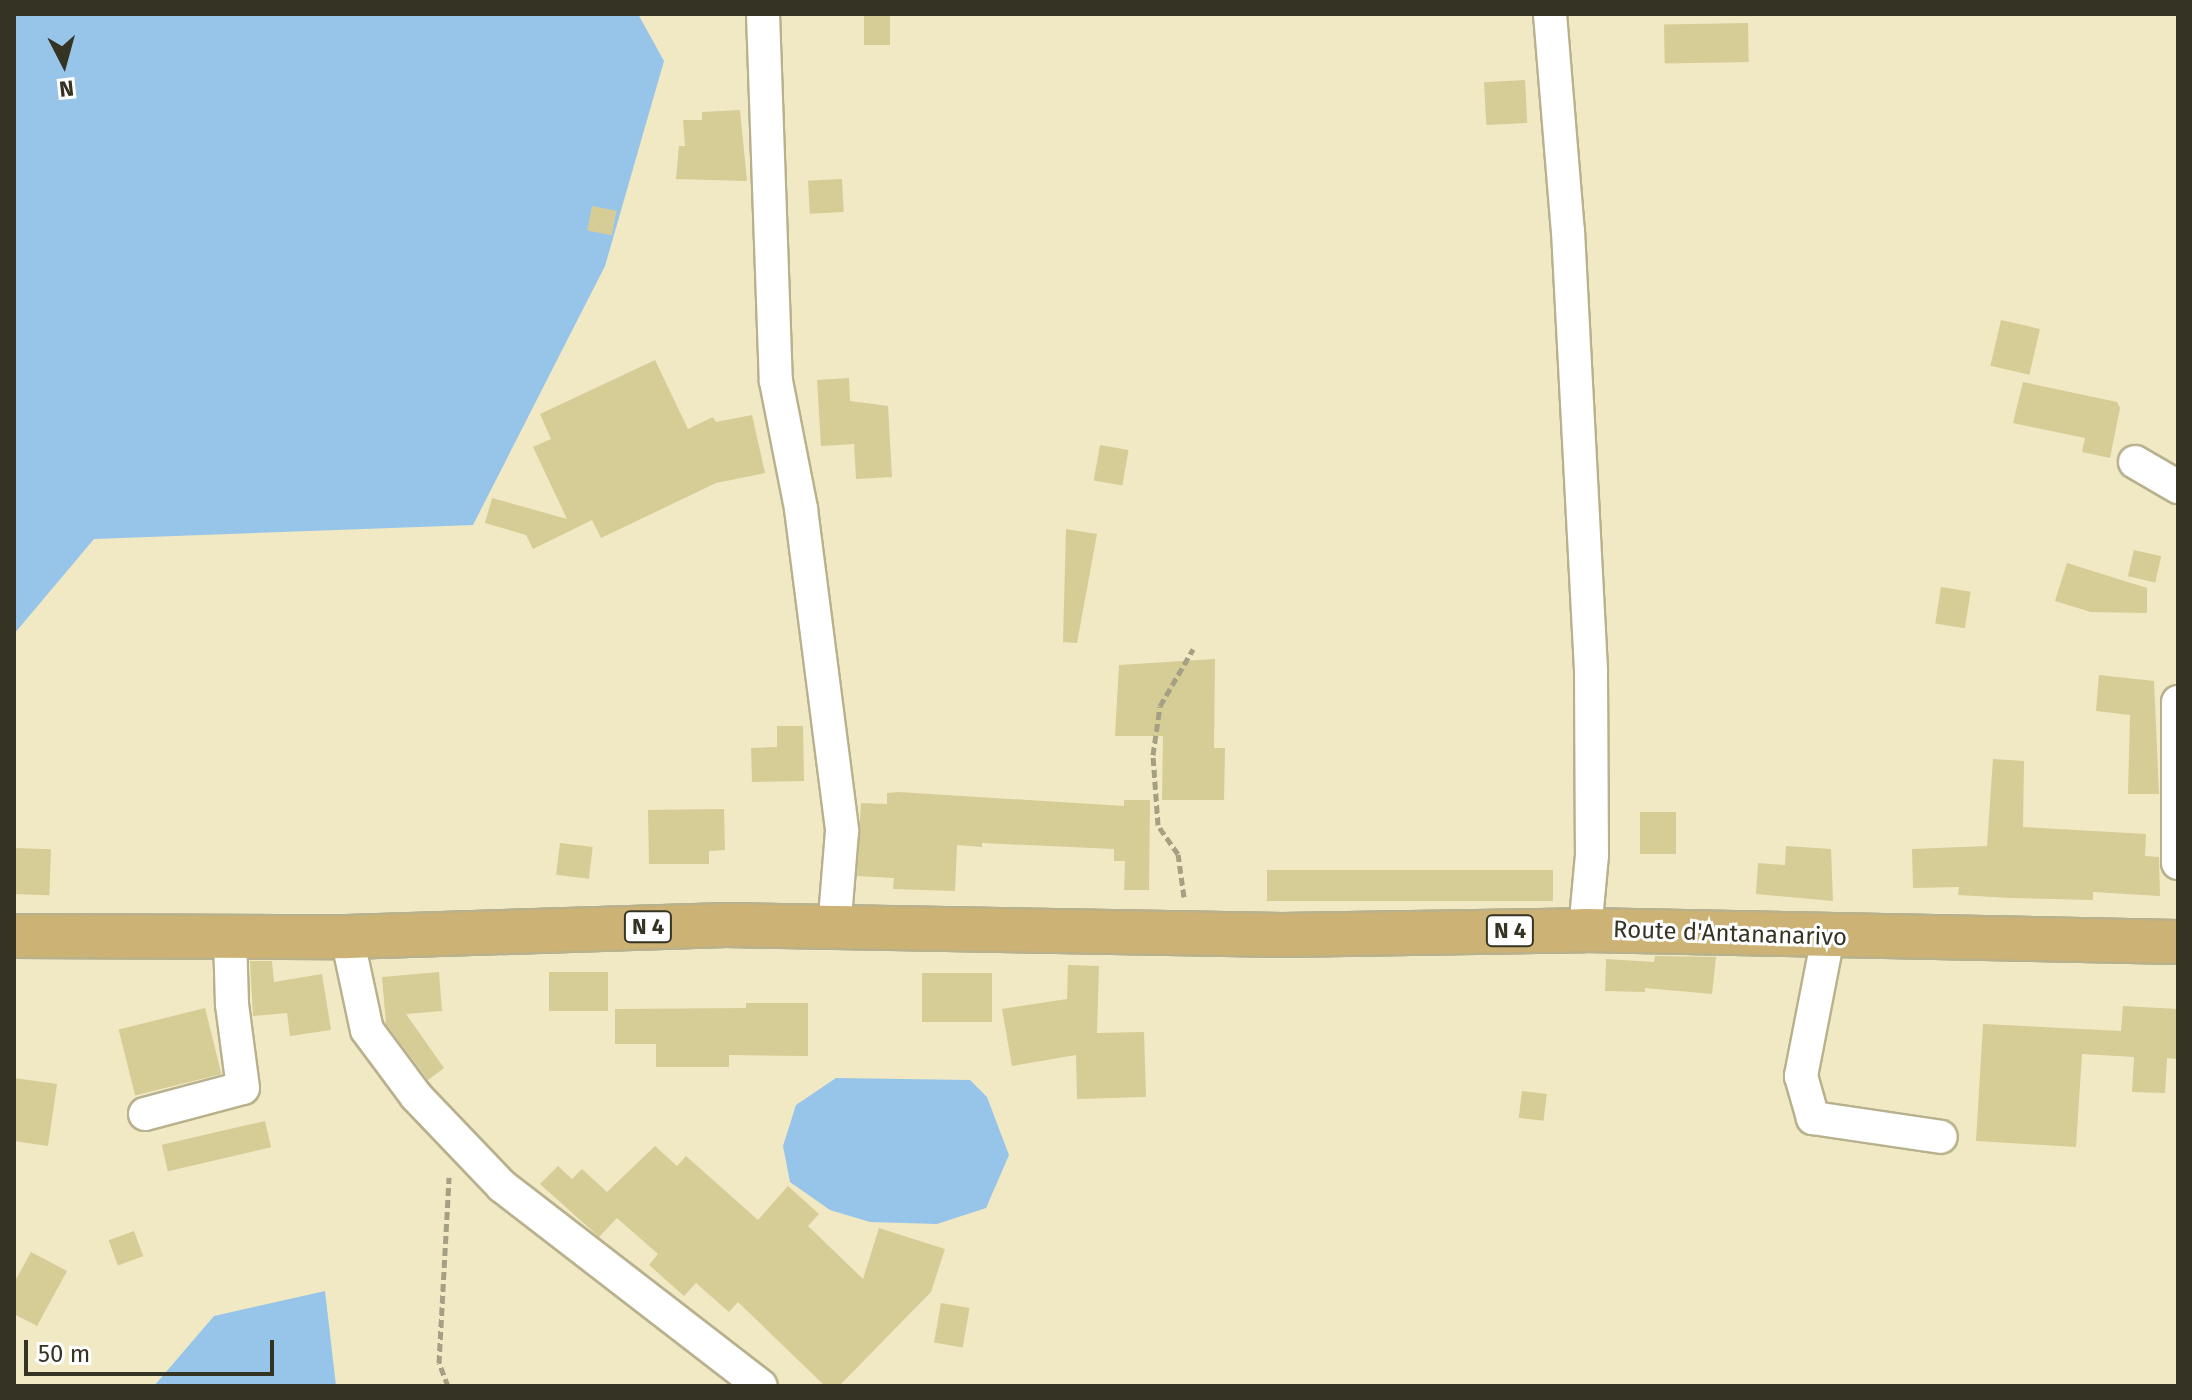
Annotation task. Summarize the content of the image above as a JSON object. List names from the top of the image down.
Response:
{
  "streets": {
    "main road": ["N 4", "Route d'Antananarivo"]
  },
  "crossings": [
    ["N 4", "Route d'Antananarivo"]
  ],
  "scale_bar": "50 m",
  "north": "bottom"
}
